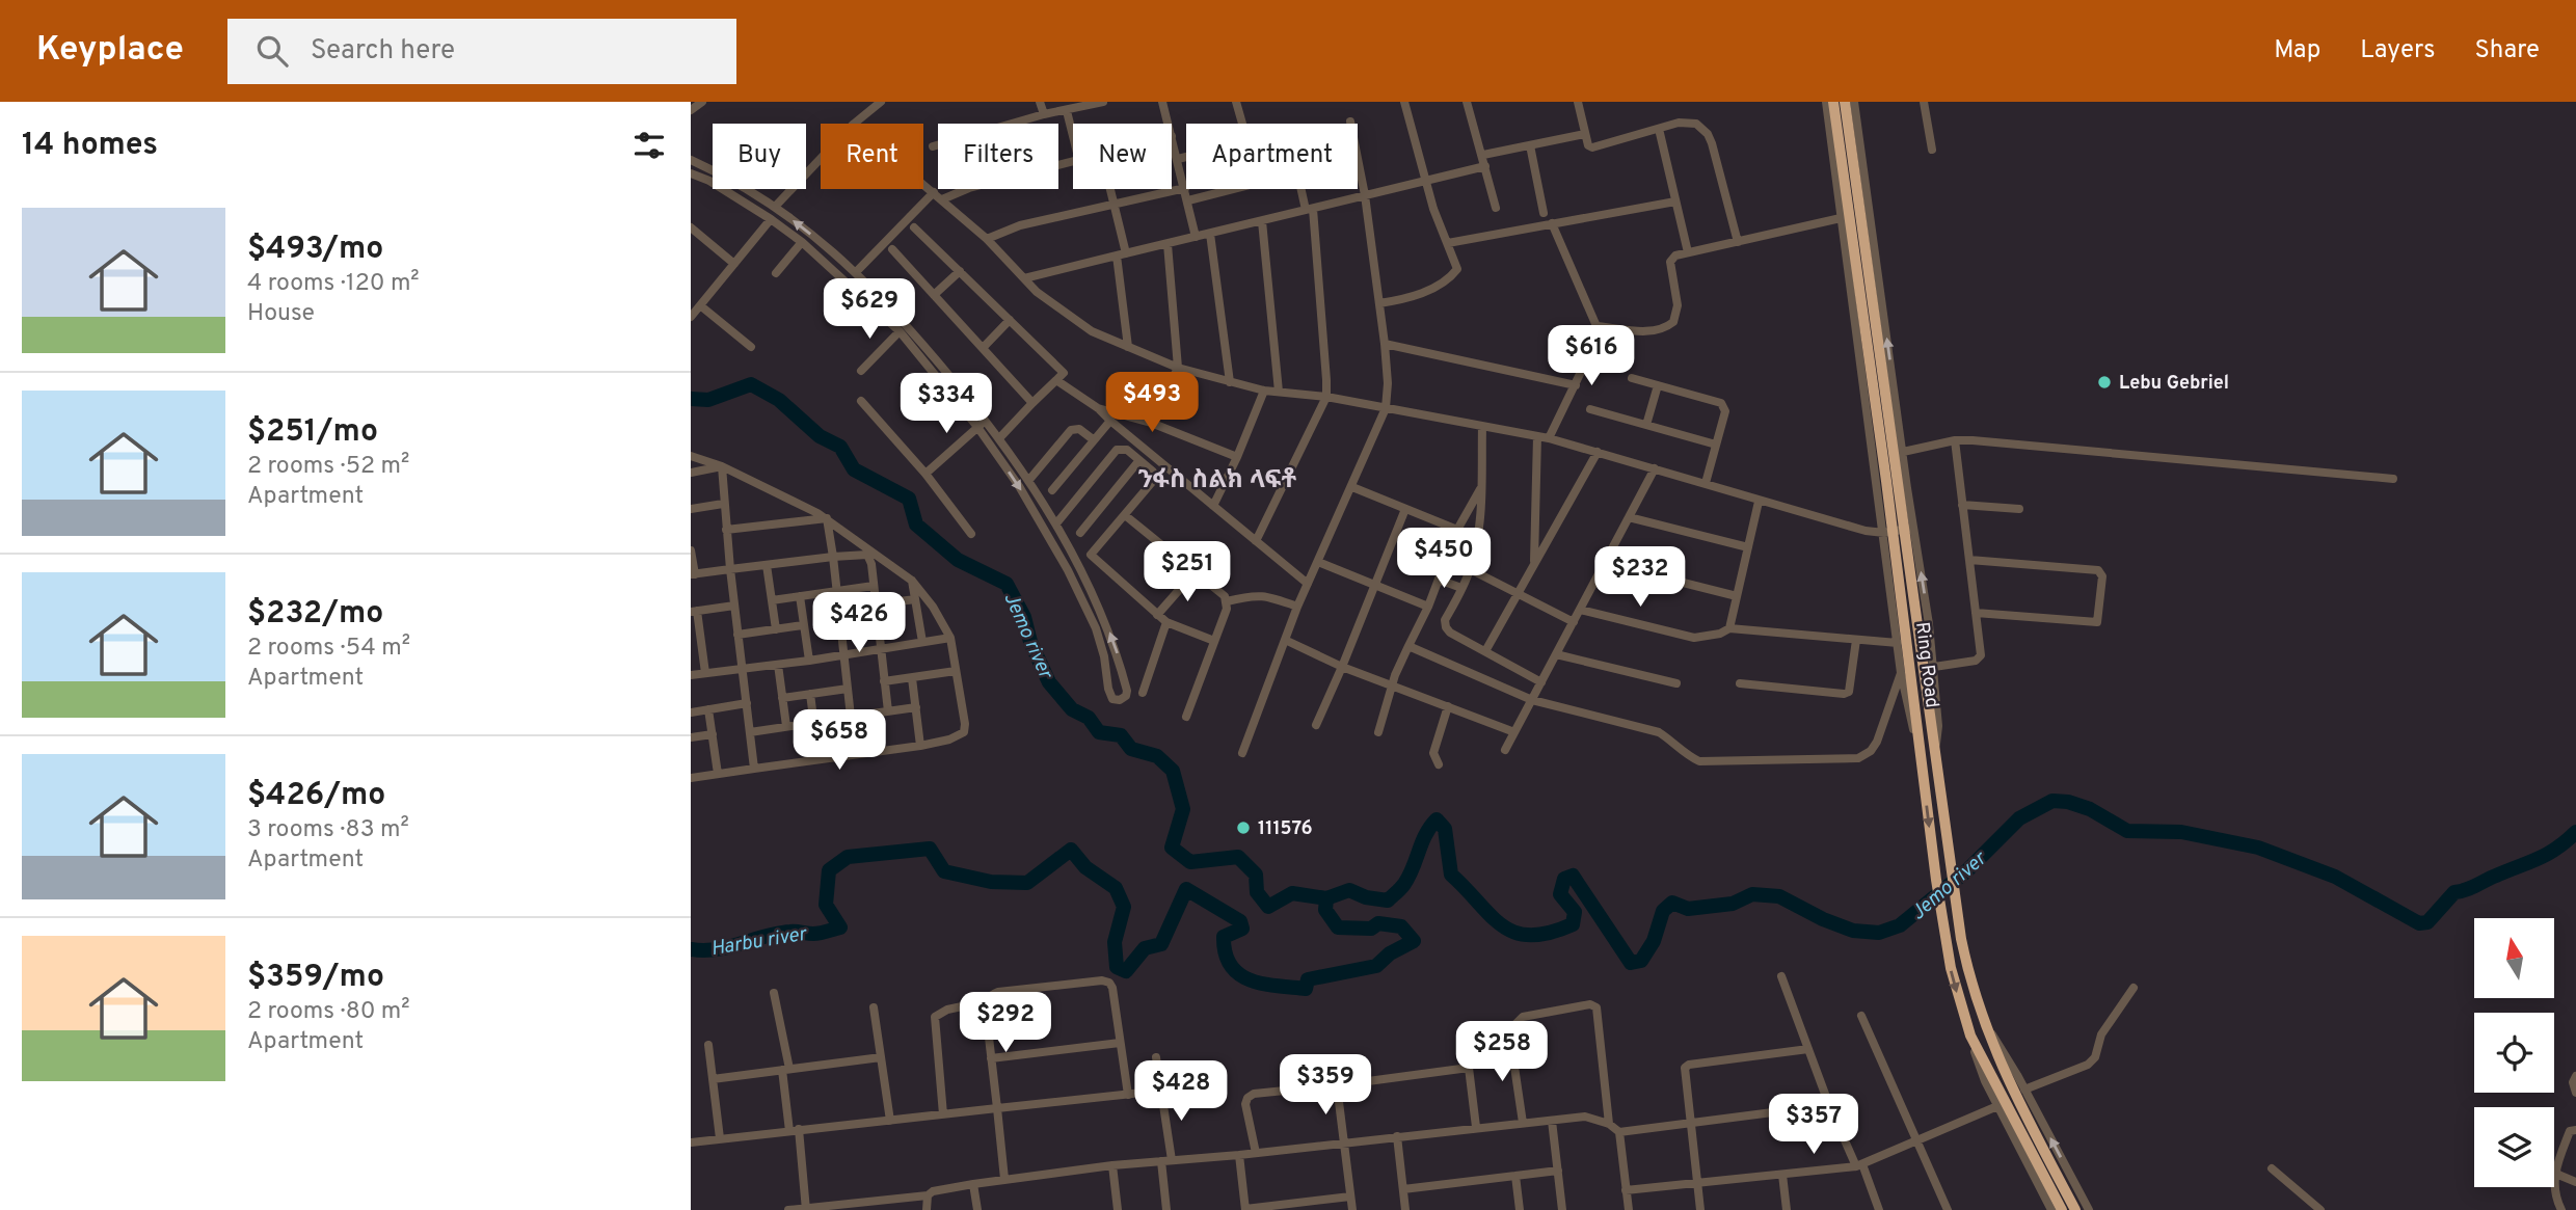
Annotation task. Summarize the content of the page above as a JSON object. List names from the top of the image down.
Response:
{
  "streets": {
    "highway": ["Ring Road"]
  },
  "districts": ["ንፋስ ስልክ ላፍቶ"],
  "water": ["Jemo river", "Harbu river"],
  "places": ["Lebu Gebriel", "111576"],
  "north": "top",
  "page": {
    "header": "Keyplace",
    "search": "Search here",
    "nav": ["Map", "Layers", "Share"],
    "heading": "14 homes",
    "chip": [
      "Buy",
      "Rent",
      "Filters",
      "New",
      "Apartment"
    ],
    "list": [
      {
        "name": "$493/mo",
        "note": "4 rooms · 120 m² · House"
      },
      {
        "name": "$251/mo",
        "note": "2 rooms · 52 m² · Apartment"
      },
      {
        "name": "$232/mo",
        "note": "2 rooms · 54 m² · Apartment"
      },
      {
        "name": "$426/mo",
        "note": "3 rooms · 83 m² · Apartment"
      },
      {
        "name": "$359/mo",
        "note": "2 rooms · 80 m² · Apartment"
      }
    ],
    "price": [
      "$629",
      "$616",
      "$493",
      "$334",
      "$450",
      "$251",
      "$232",
      "$426",
      "$658",
      "$292",
      "$258",
      "$359",
      "$428",
      "$357"
    ]
  }
}
